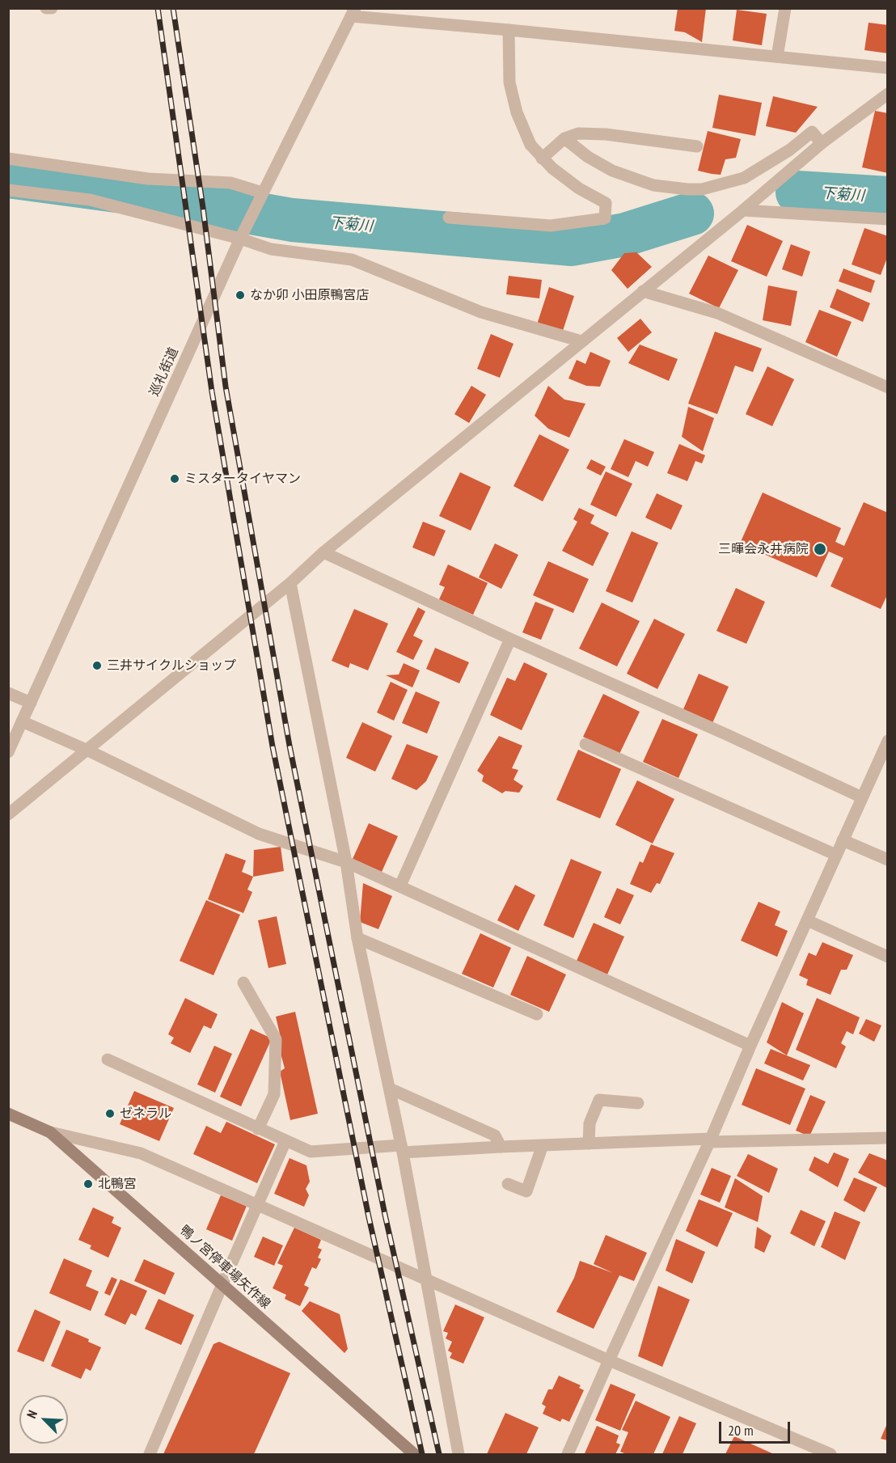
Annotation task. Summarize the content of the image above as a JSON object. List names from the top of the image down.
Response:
{
  "streets": {
    "main road": ["鴨ノ宮停車場矢作線"],
    "street": ["巡礼街道"]
  },
  "water": ["下菊川"],
  "places": [
    "なか卯 小田原鴨宮店",
    "ミスタータイヤマン",
    "三暉会永井病院",
    "三井サイクルショップ",
    "ゼネラル",
    "北鴨宮"
  ],
  "scale_bar": "20 m",
  "north": "top left"
}
